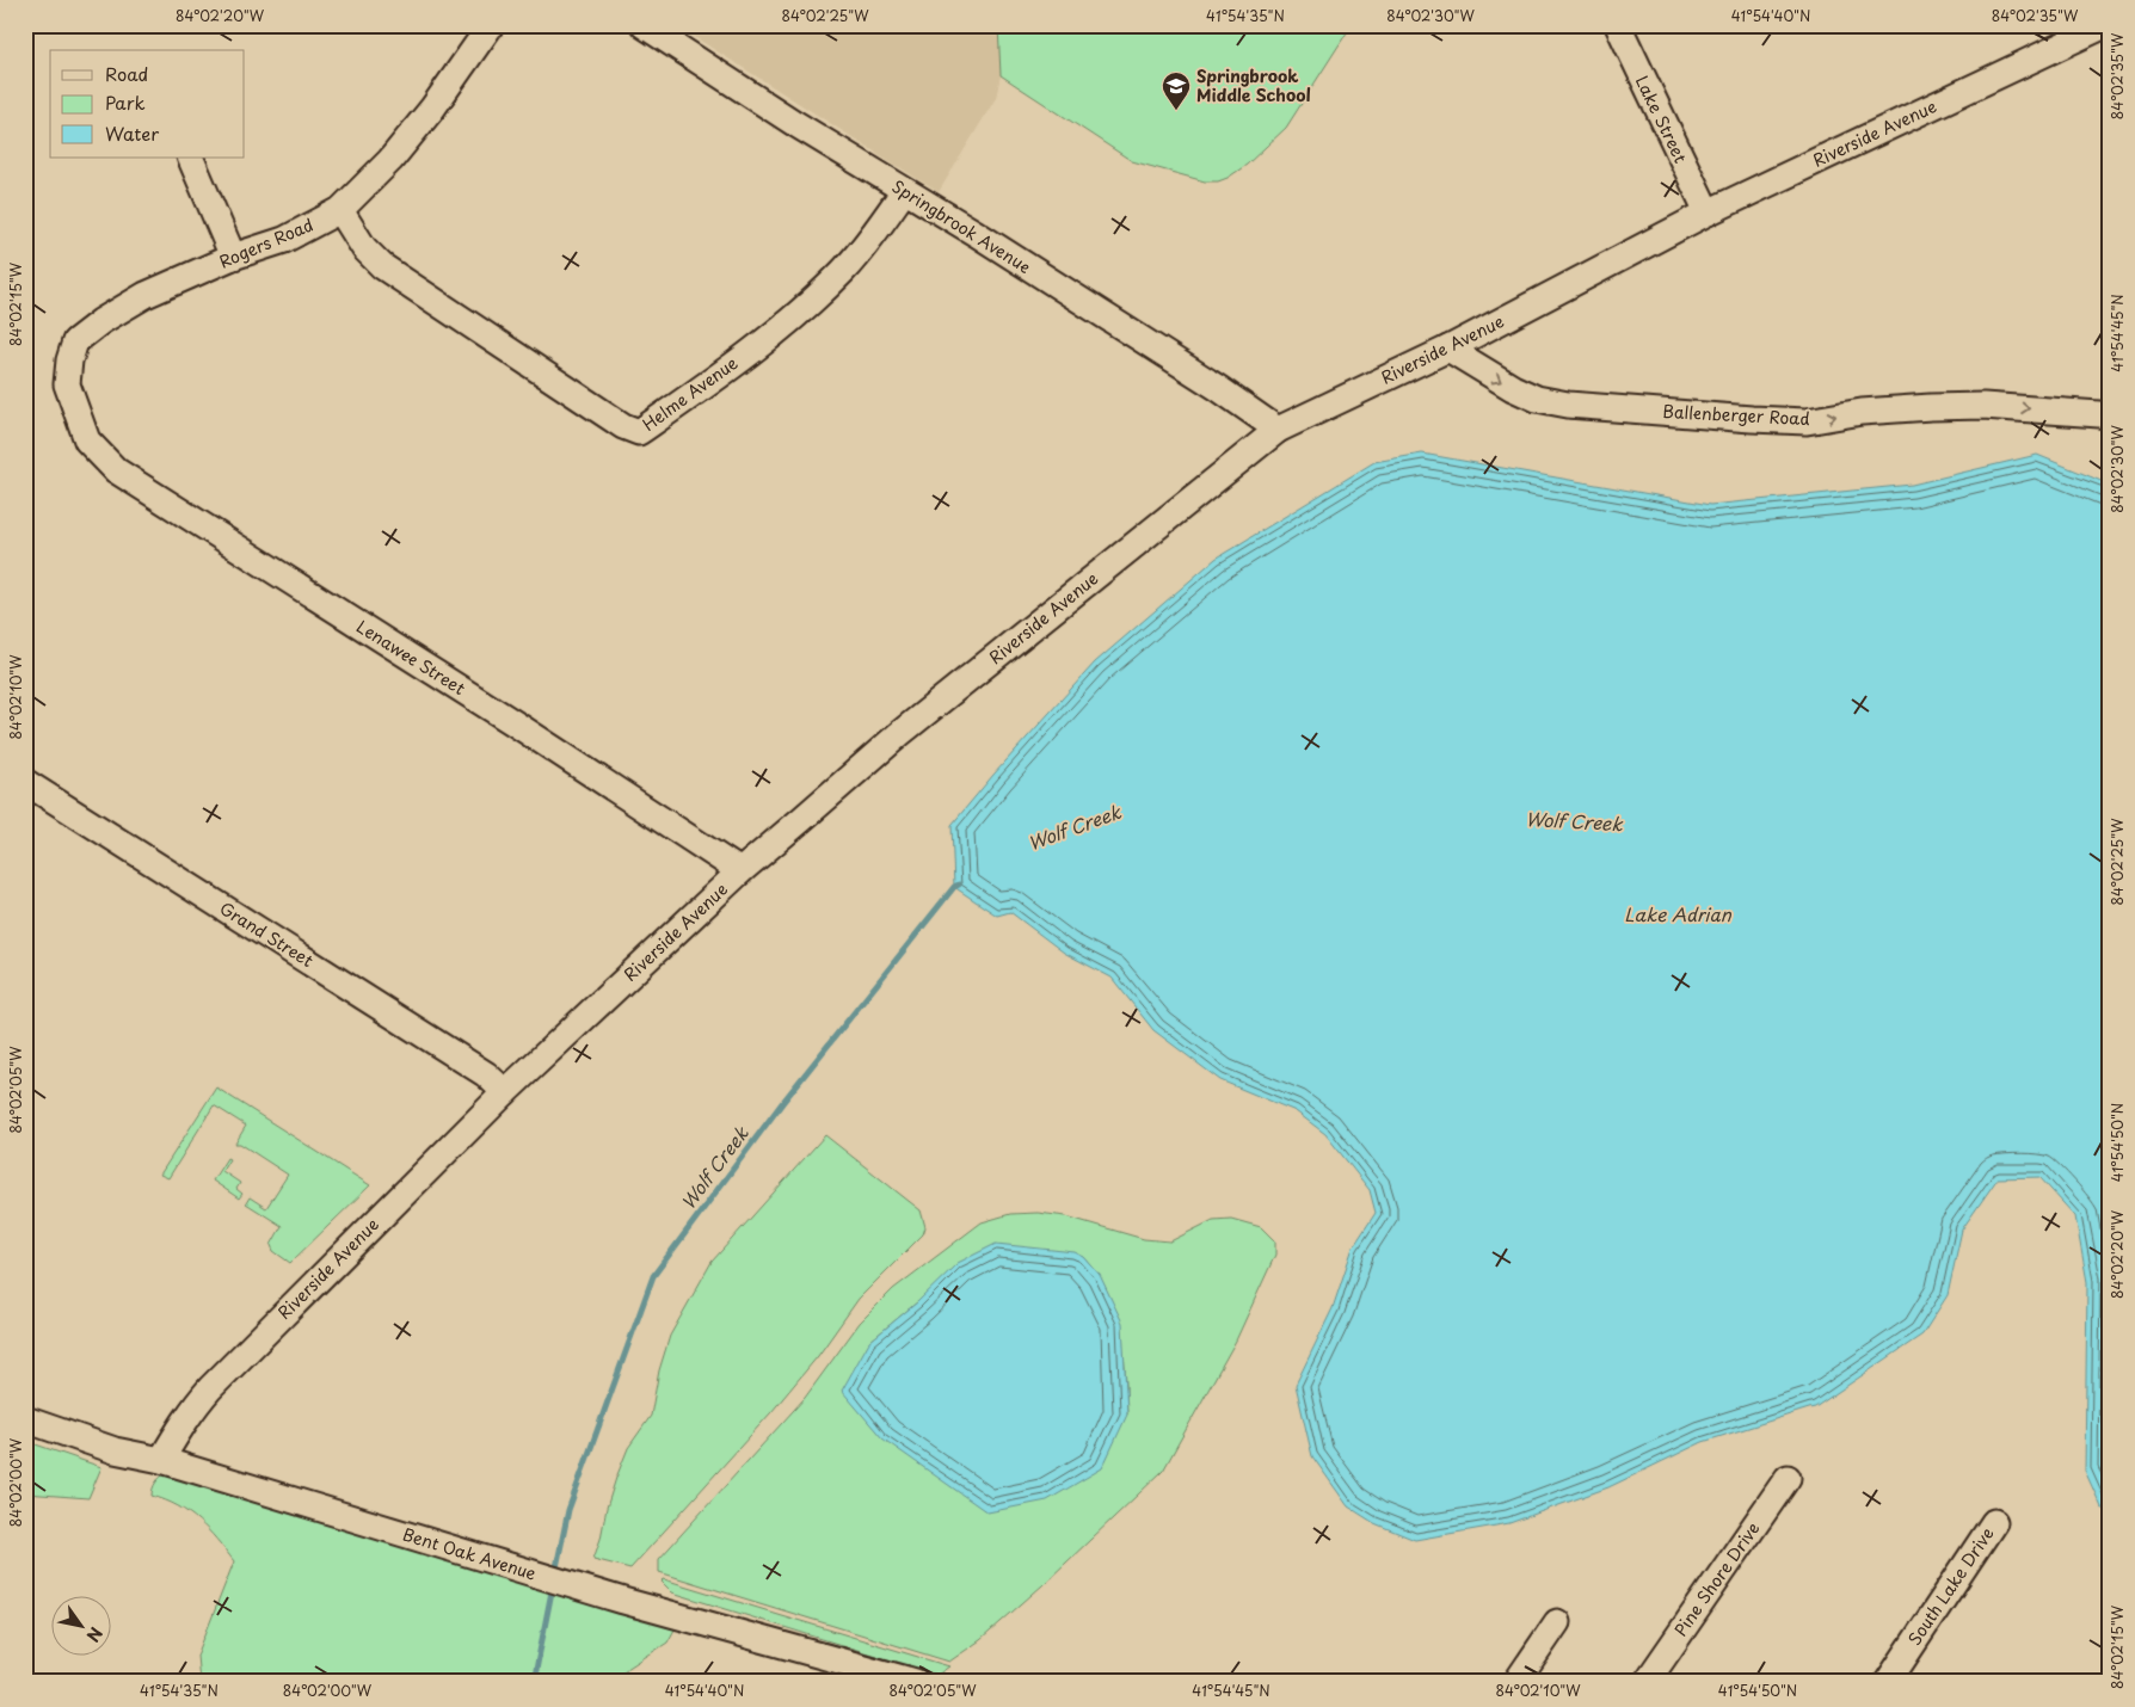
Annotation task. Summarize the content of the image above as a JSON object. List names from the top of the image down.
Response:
{
  "streets": {
    "street": [
      "Lake Street",
      "Riverside Avenue",
      "Springbrook Avenue",
      "Rogers Road",
      "Helme Avenue",
      "Ballenberger Road",
      "Lenawee Street",
      "Grand Street",
      "Bent Oak Avenue",
      "Pine Shore Drive",
      "South Lake Drive"
    ]
  },
  "crossings": [
    ["Lake Street", "Riverside Avenue"],
    ["Riverside Avenue", "Springbrook Avenue"],
    ["Riverside Avenue", "Ballenberger Road"],
    ["Riverside Avenue", "Lenawee Street"],
    ["Riverside Avenue", "Grand Street"],
    ["Riverside Avenue", "Bent Oak Avenue"],
    ["Springbrook Avenue", "Helme Avenue"],
    ["Rogers Road", "Helme Avenue"],
    ["Rogers Road", "Lenawee Street"]
  ],
  "one_way": ["Ballenberger Road"],
  "water": ["Wolf Creek", "Lake Adrian"],
  "places": {
    "school or university": ["Springbrook Middle School"]
  },
  "legend": ["Road", "Park", "Water"],
  "north": "bottom right",
  "coordinates": [
    "84°02'20\"W",
    "84°02'25\"W",
    "41°54'35\"N",
    "84°02'30\"W",
    "41°54'40\"N",
    "84°02'35\"W",
    "84°02'15\"W",
    "41°54'45\"N",
    "84°02'10\"W",
    "84°02'05\"W",
    "41°54'50\"N",
    "84°02'00\"W"
  ]
}
